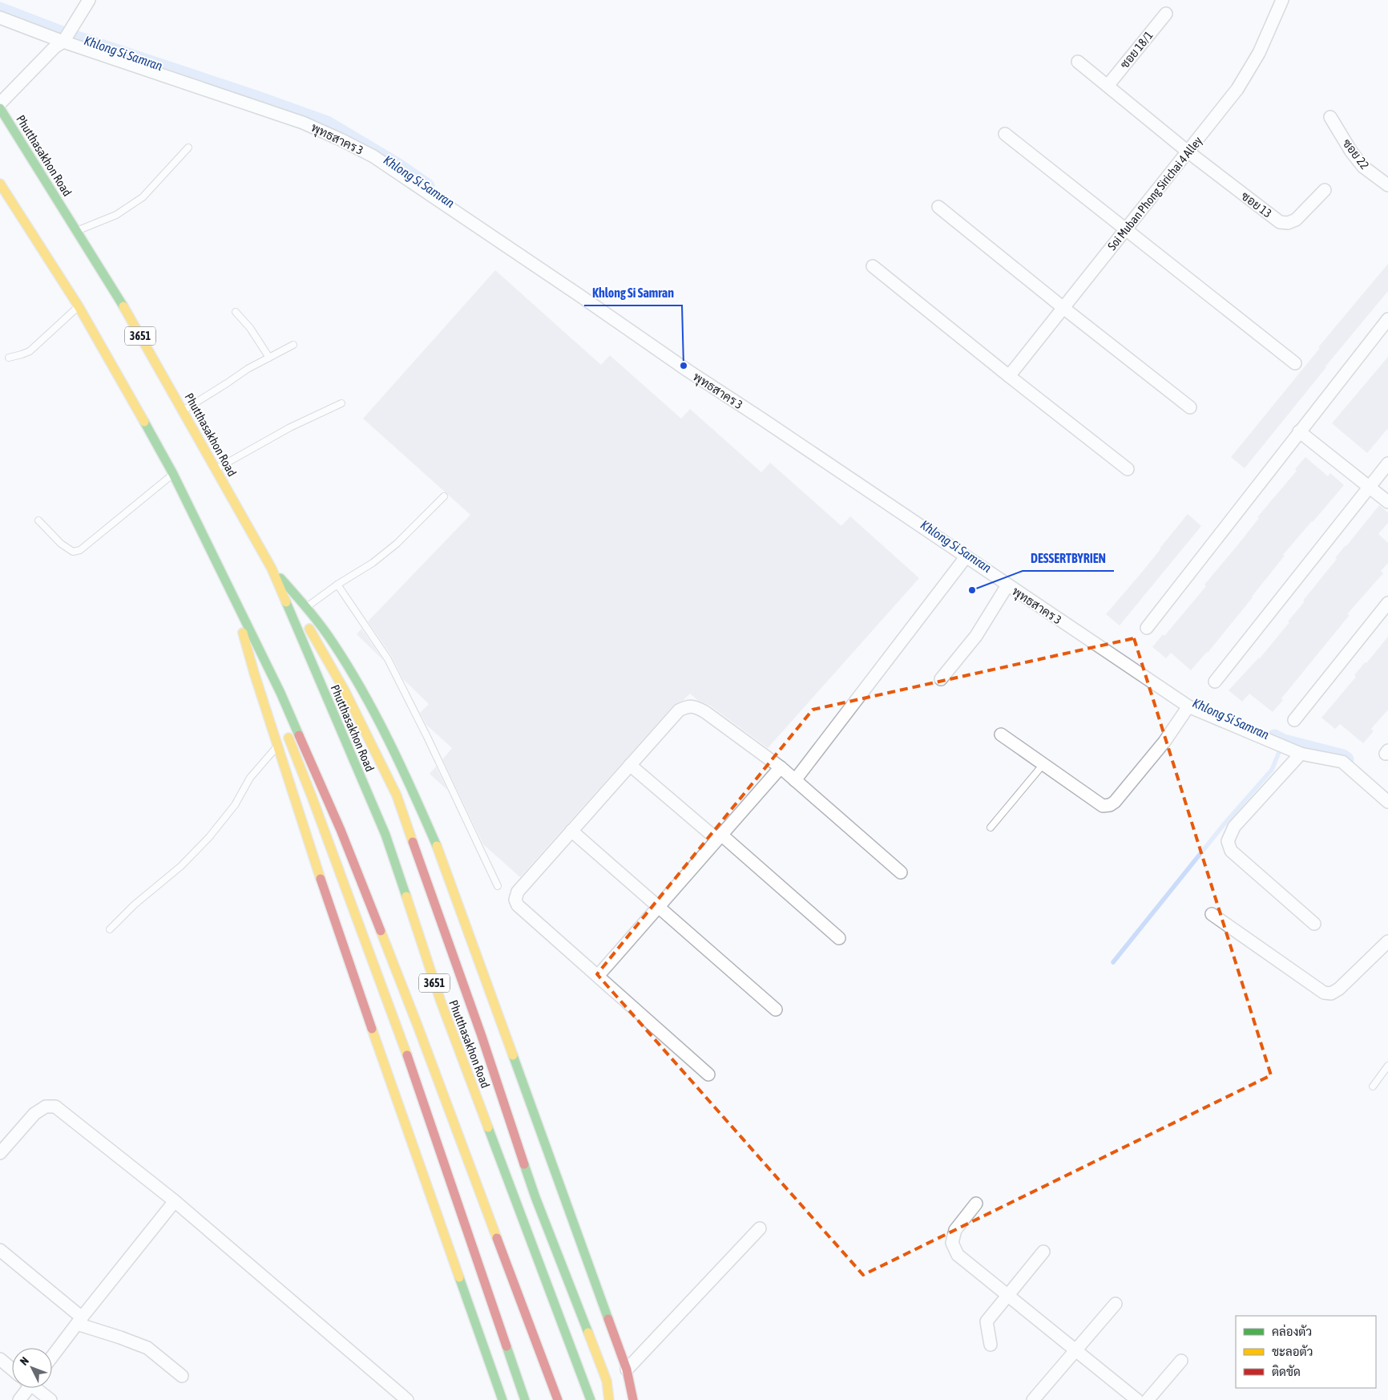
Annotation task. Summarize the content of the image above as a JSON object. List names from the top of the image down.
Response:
{
  "streets": {
    "main road": ["Phutthasakhon Road", "3651"],
    "street": [
      "ซอย 18/1",
      "พุทธสาคร 3",
      "ซอย 22",
      "Soi Muban Phong Sirichai 4 Alley",
      "ซอย 13"
    ]
  },
  "crossings": [
    ["ซอย 18/1", "ซอย 13"],
    ["Soi Muban Phong Sirichai 4 Alley", "ซอย 13"]
  ],
  "water": ["Khlong Si Samran"],
  "places": ["Khlong Si Samran", "DESSERTBYRIEN"],
  "legend": ["คล่องตัว", "ชะลอตัว", "ติดขัด"],
  "north": "top left"
}
